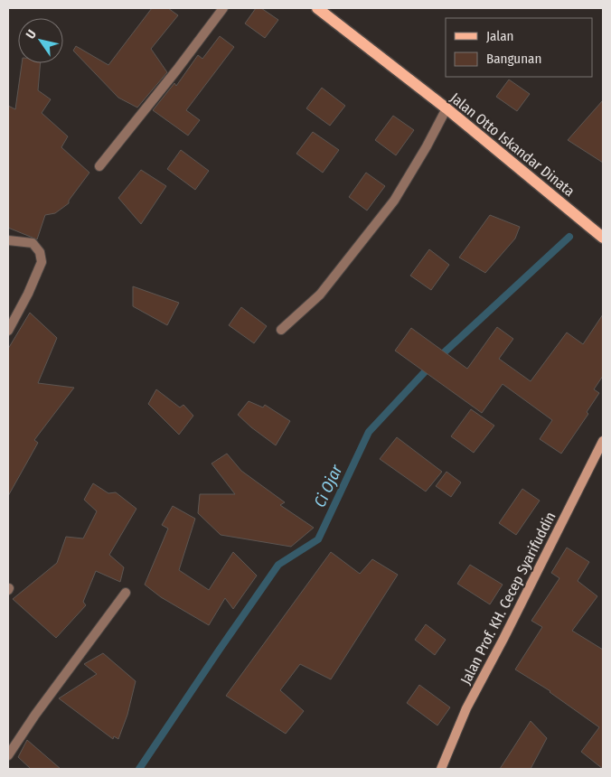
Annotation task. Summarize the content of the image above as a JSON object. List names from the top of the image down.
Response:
{
  "streets": {
    "main road": ["Jalan Otto Iskandar Dinata", "Jalan Prof. KH. Cecep Syarifuddin"]
  },
  "water": ["Ci Ojar"],
  "legend": ["Jalan", "Bangunan"],
  "north": "top left"
}
